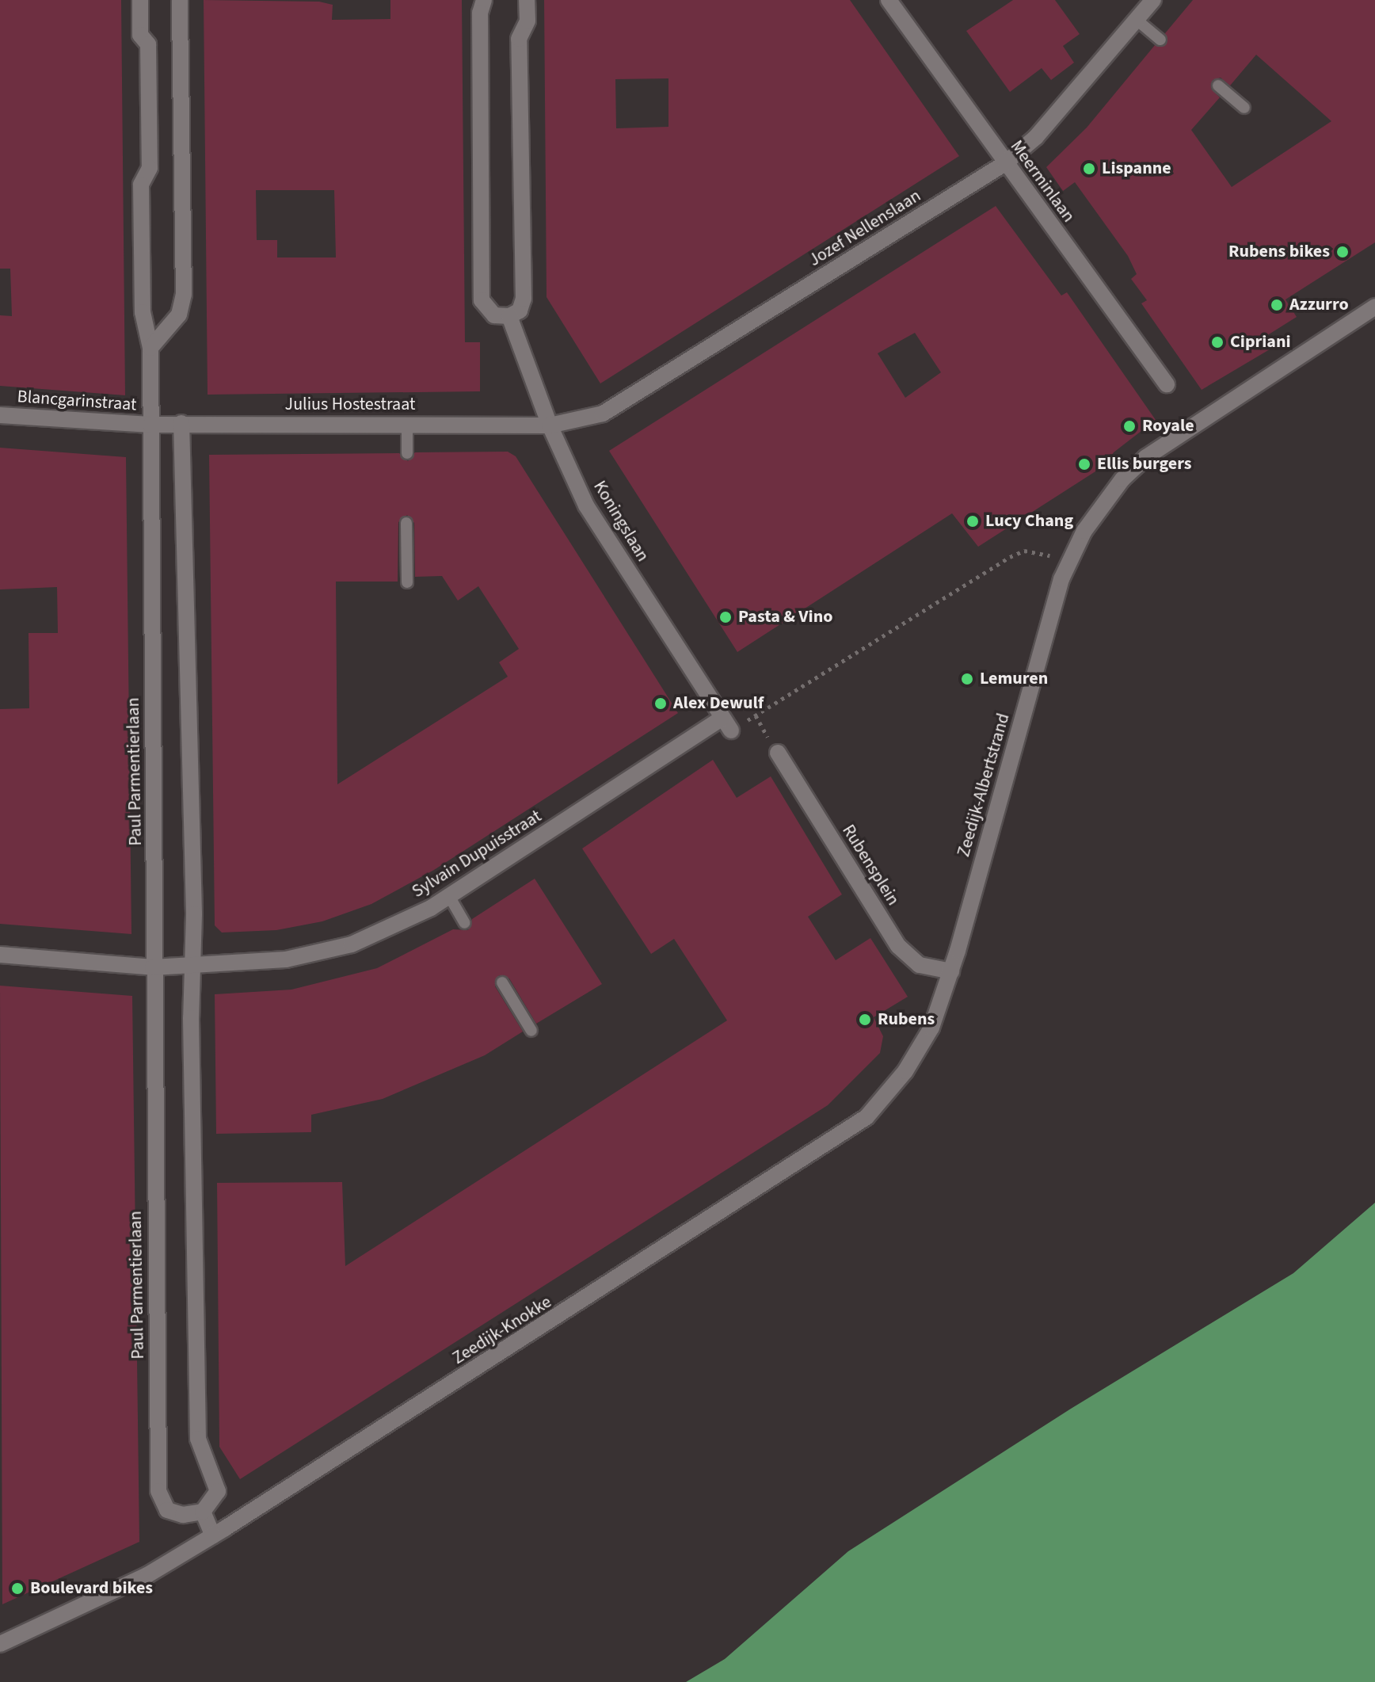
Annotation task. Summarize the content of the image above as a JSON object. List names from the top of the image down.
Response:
{
  "streets": {
    "street": [
      "Meerminlaan",
      "Jozef Nellenslaan",
      "Blancgarinstraat",
      "Julius Hostestraat",
      "Koningslaan",
      "Paul Parmentierlaan",
      "Zeedijk-Albertstrand",
      "Sylvain Dupuisstraat",
      "Rubensplein",
      "Zeedijk-Knokke"
    ]
  },
  "crossings": [
    ["Meerminlaan", "Jozef Nellenslaan"],
    ["Jozef Nellenslaan", "Julius Hostestraat"],
    ["Jozef Nellenslaan", "Koningslaan"],
    ["Blancgarinstraat", "Julius Hostestraat"],
    ["Blancgarinstraat", "Paul Parmentierlaan"],
    ["Julius Hostestraat", "Koningslaan"],
    ["Julius Hostestraat", "Paul Parmentierlaan"],
    ["Koningslaan", "Sylvain Dupuisstraat"],
    ["Paul Parmentierlaan", "Sylvain Dupuisstraat"],
    ["Zeedijk-Albertstrand", "Rubensplein"],
    ["Zeedijk-Albertstrand", "Zeedijk-Knokke"],
    ["Rubensplein", "Zeedijk-Knokke"]
  ],
  "places": [
    "Lispanne",
    "Rubens bikes",
    "Azzurro",
    "Cipriani",
    "Royale",
    "Ellis burgers",
    "Lucy Chang",
    "Pasta & Vino",
    "Lemuren",
    "Alex Dewulf",
    "Rubens",
    "Boulevard bikes"
  ]
}
